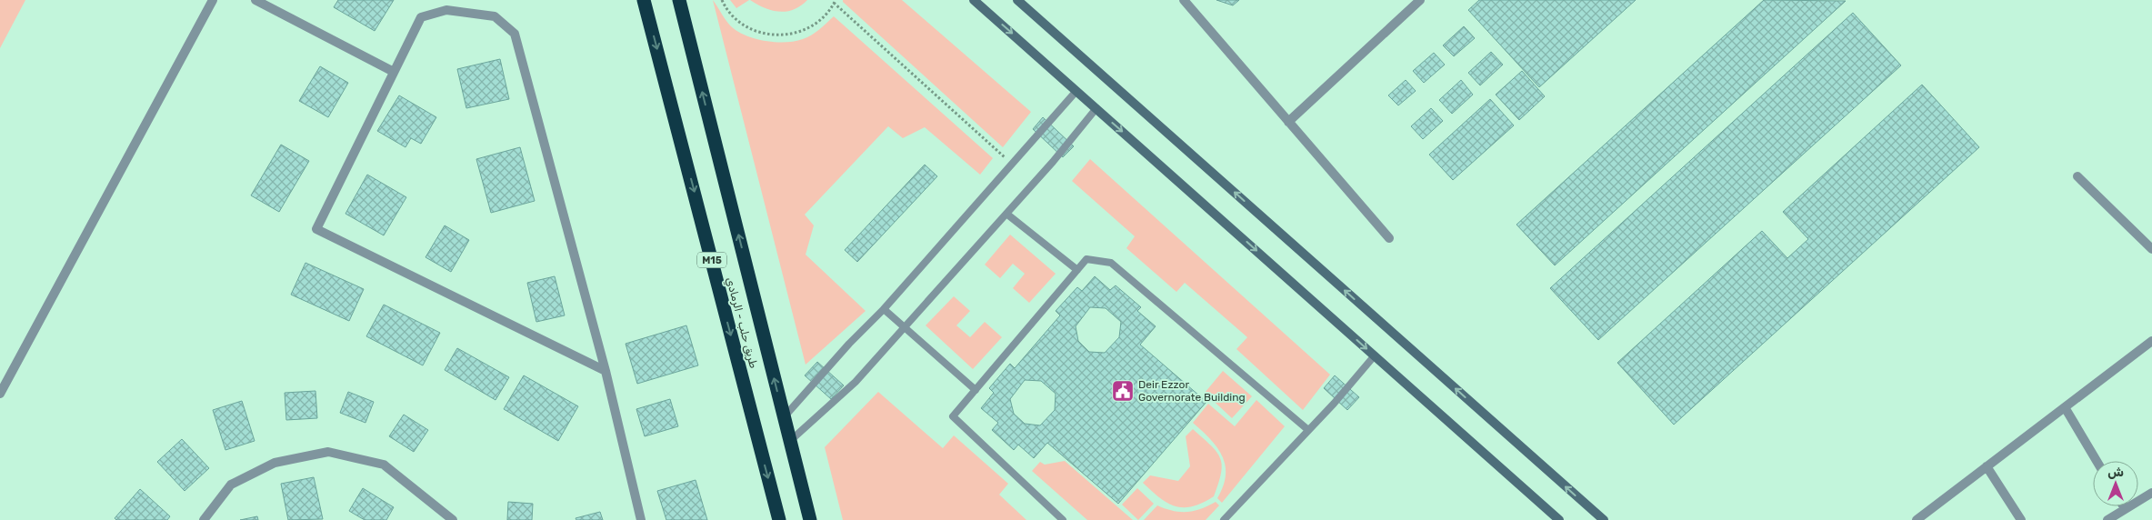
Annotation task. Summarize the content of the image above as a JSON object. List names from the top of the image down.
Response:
{
  "streets": {
    "highway": ["M15", "طريق حلب - الرمادي"]
  },
  "places": {
    "public building": ["Deir Ezzor Governorate Building"]
  },
  "north": "top"
}
